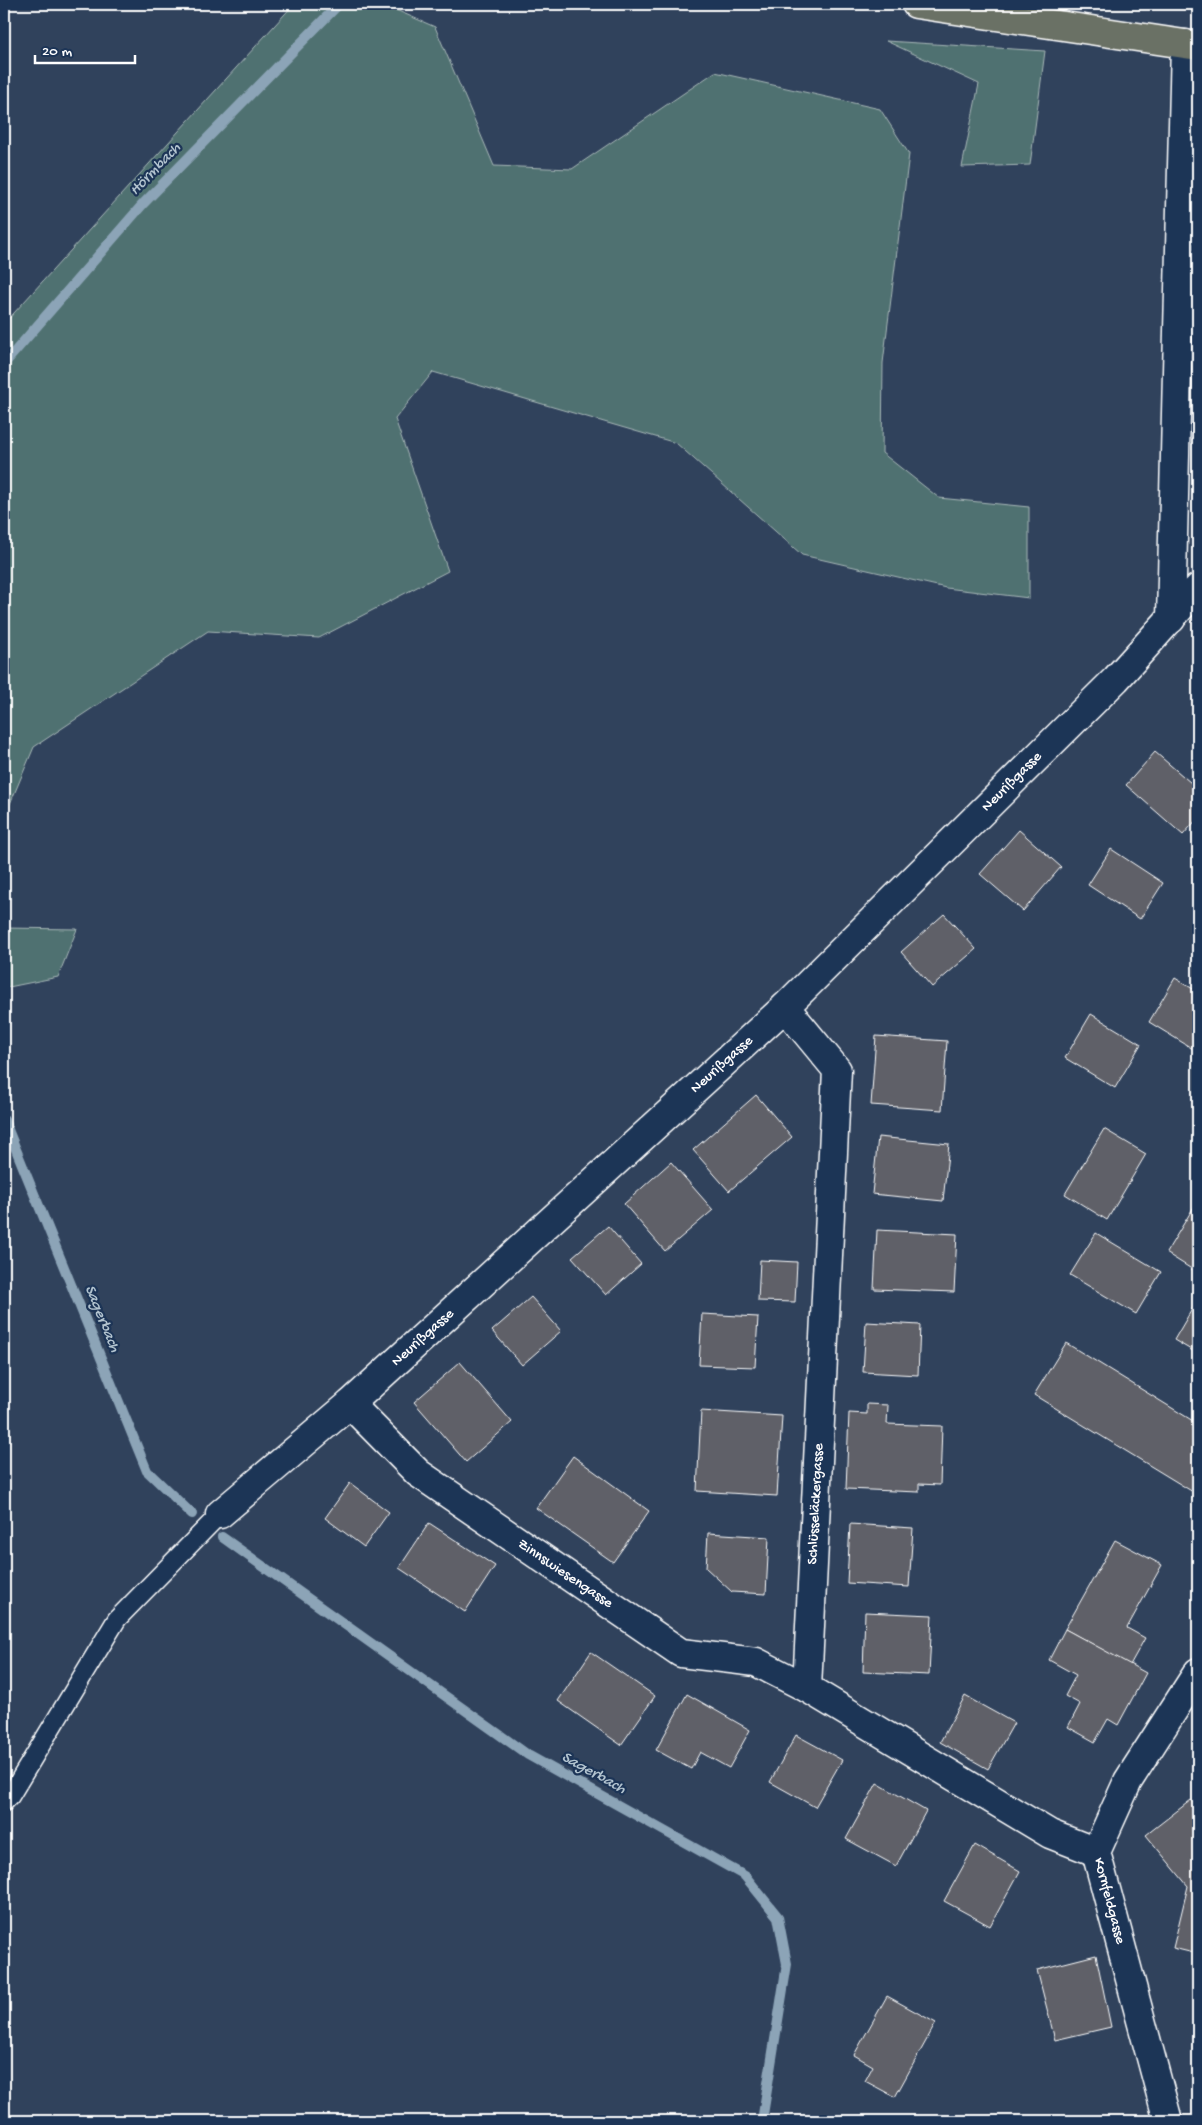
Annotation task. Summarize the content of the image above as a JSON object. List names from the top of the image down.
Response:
{
  "streets": {
    "street": [
      "Neurißgasse",
      "Schlüsseläckergasse",
      "Zinnswiesengasse",
      "Kornfeldgasse"
    ]
  },
  "crossings": [
    ["Neurißgasse", "Schlüsseläckergasse"],
    ["Neurißgasse", "Zinnswiesengasse"],
    ["Schlüsseläckergasse", "Zinnswiesengasse"]
  ],
  "water": ["Hörmbach", "Sagerbach"],
  "scale_bar": "20 m"
}
